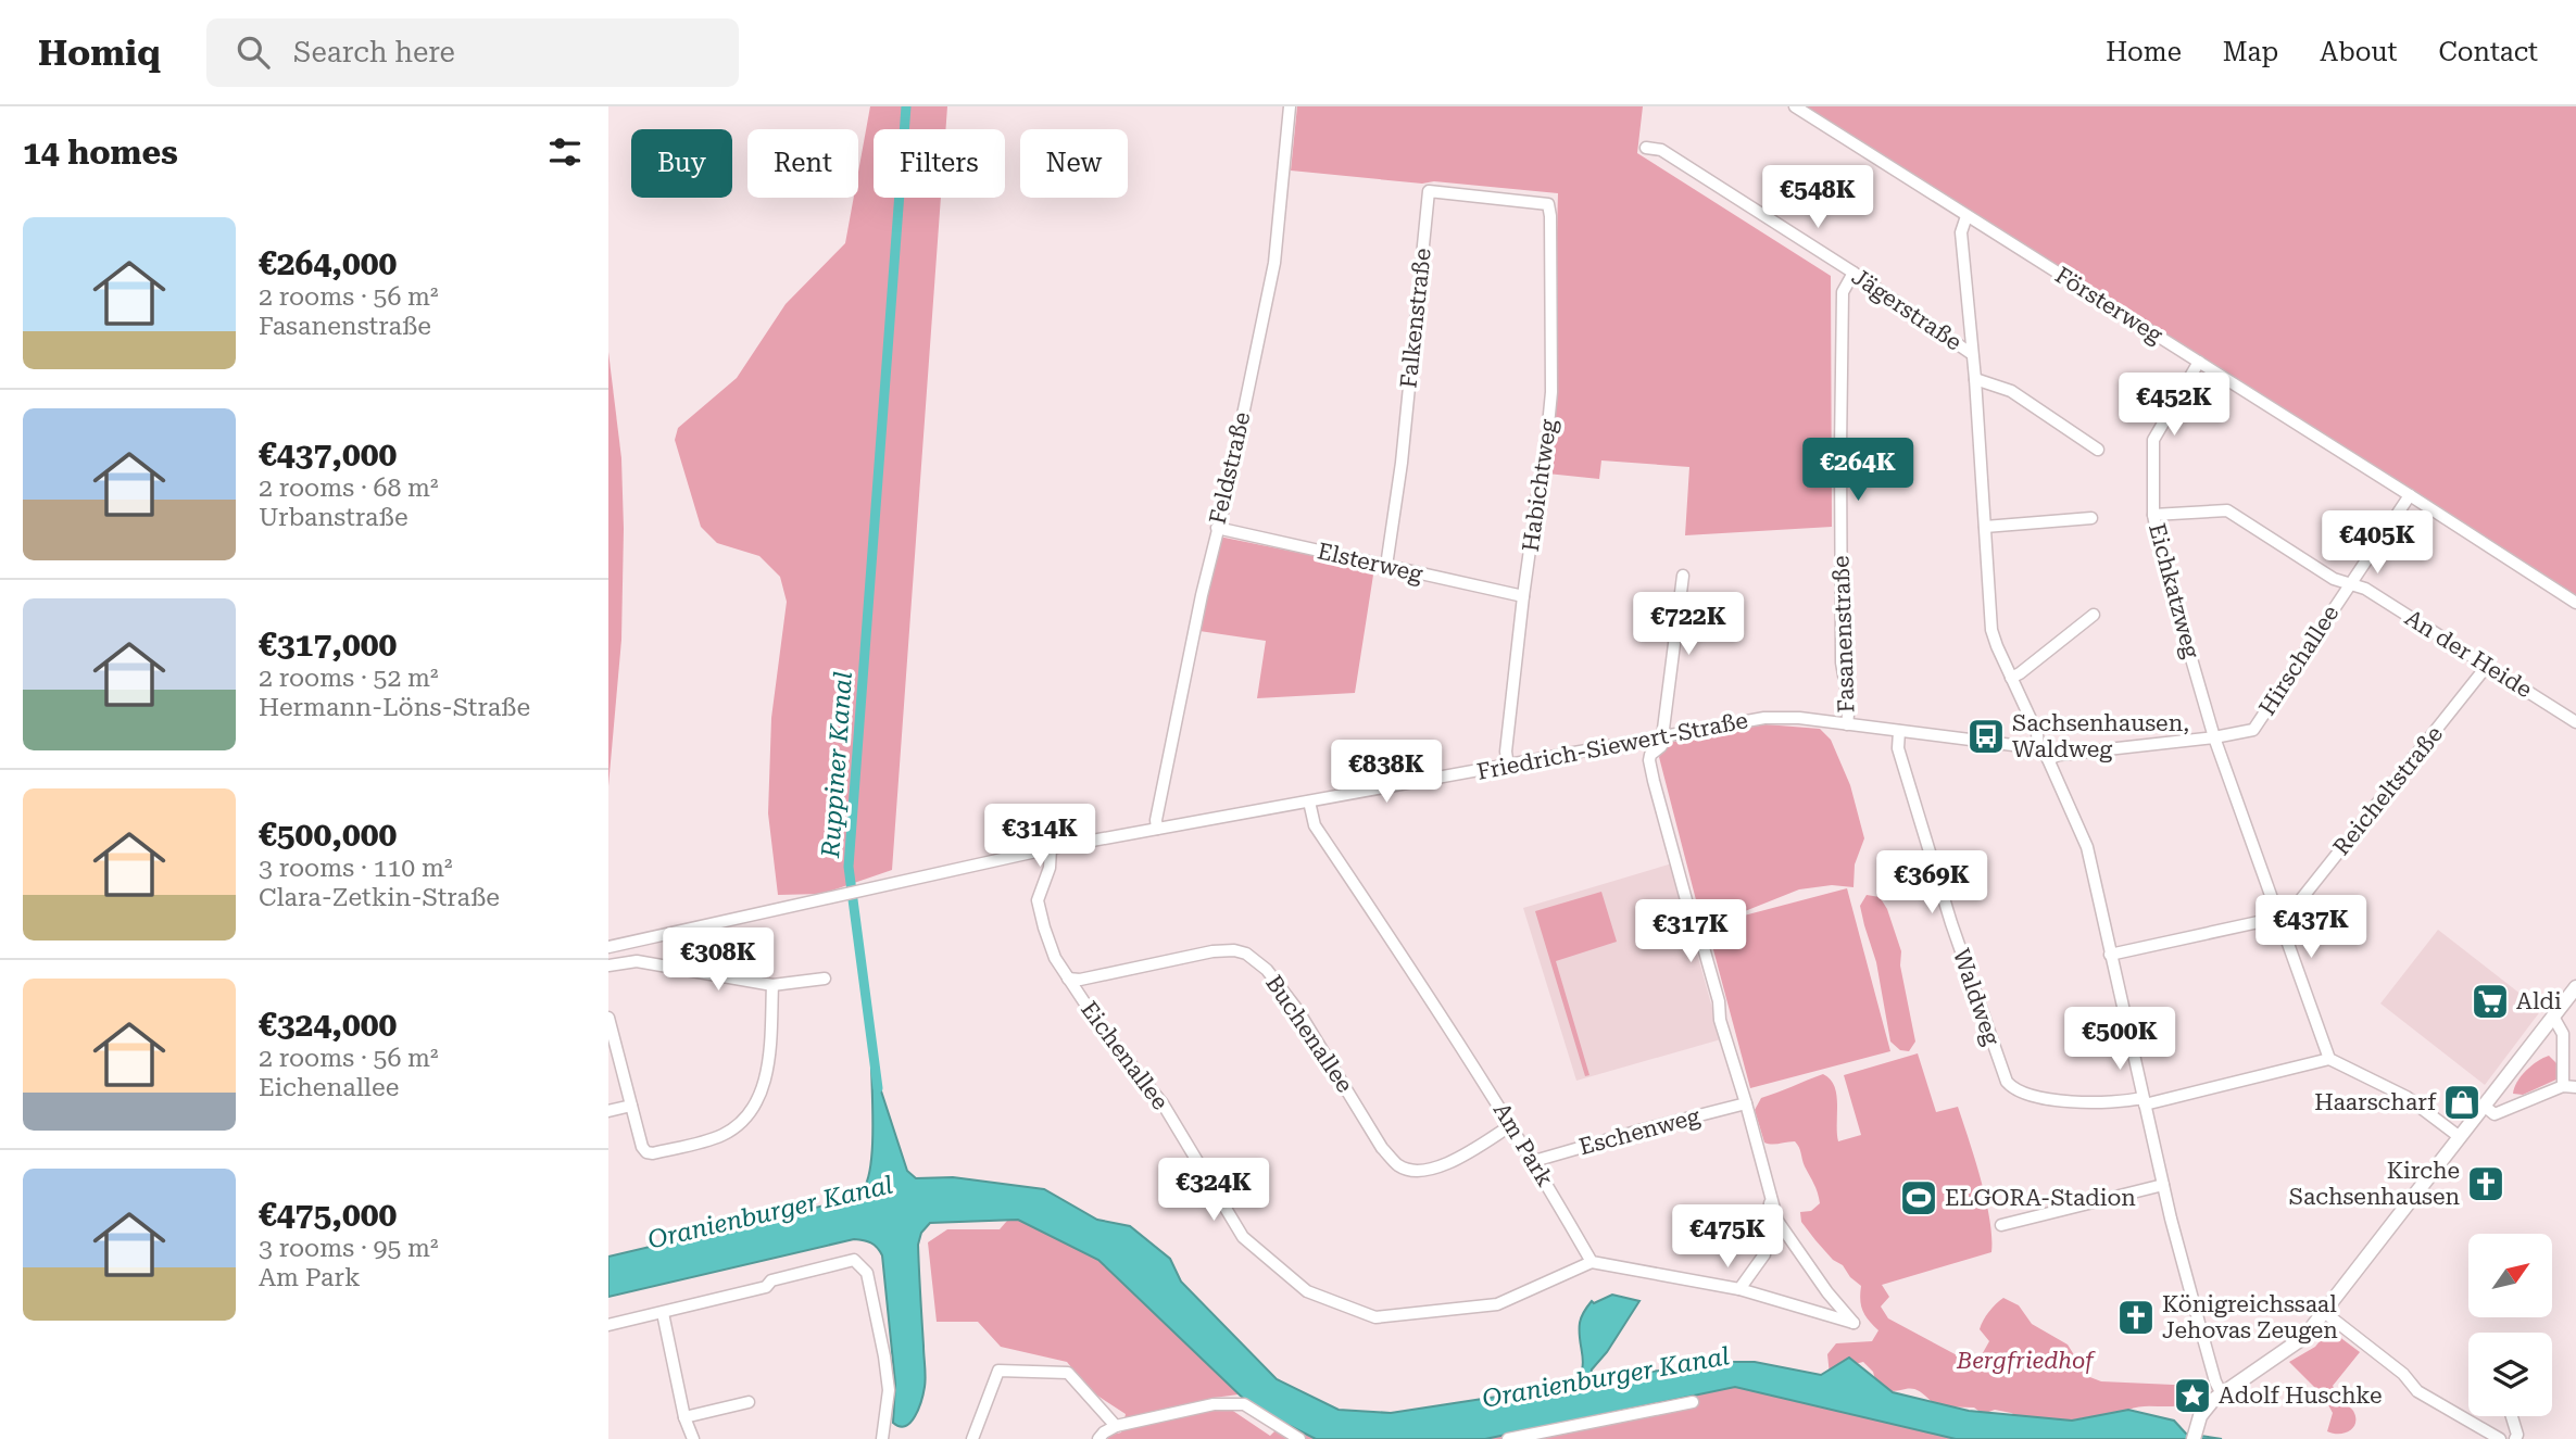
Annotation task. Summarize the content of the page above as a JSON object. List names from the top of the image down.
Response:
{
  "streets": {
    "street": [
      "Försterweg",
      "Jägerstraße",
      "Falkenstraße",
      "Feldstraße",
      "Habichtweg",
      "Elsterweg",
      "Eichkatzweg",
      "Fasanenstraße",
      "An der Heide",
      "Hirschallee",
      "Friedrich-Siewert-Straße",
      "Reicheltstraße",
      "Waldweg",
      "Buchenallee",
      "Eichenallee",
      "Eschenweg",
      "Am Park"
    ]
  },
  "crossings": [
    ["Försterweg", "Eichkatzweg"],
    ["Försterweg", "Hirschallee"],
    ["Jägerstraße", "Fasanenstraße"],
    ["Falkenstraße", "Habichtweg"],
    ["Falkenstraße", "Elsterweg"],
    ["Feldstraße", "Elsterweg"],
    ["Feldstraße", "Friedrich-Siewert-Straße"],
    ["Habichtweg", "Elsterweg"],
    ["Habichtweg", "Friedrich-Siewert-Straße"],
    ["Eichkatzweg", "An der Heide"],
    ["Eichkatzweg", "Hirschallee"],
    ["Eichkatzweg", "Reicheltstraße"],
    ["Fasanenstraße", "Friedrich-Siewert-Straße"],
    ["An der Heide", "Hirschallee"],
    ["An der Heide", "Reicheltstraße"],
    ["Friedrich-Siewert-Straße", "Waldweg"],
    ["Friedrich-Siewert-Straße", "Eichenallee"],
    ["Friedrich-Siewert-Straße", "Am Park"],
    ["Buchenallee", "Eichenallee"],
    ["Buchenallee", "Am Park"],
    ["Eichenallee", "Am Park"],
    ["Eschenweg", "Am Park"]
  ],
  "water": ["Ruppiner Kanal", "Oranienburger Kanal"],
  "parks": ["Bergfriedhof"],
  "places": {
    "bus stop": ["Sachsenhausen, Waldweg"],
    "supermarket": ["Aldi"],
    "shop": ["Haarscharf"],
    "church": ["Kirche Sachsenhausen", "Königreichssaal Jehovas Zeugen"],
    "sports": ["ELGORA-Stadion"],
    "place": ["Adolf Huschke"]
  },
  "north": "top right",
  "page": {
    "header": "Homiq",
    "search": "Search here",
    "nav": [
      "Home",
      "Map",
      "About",
      "Contact"
    ],
    "heading": "14 homes",
    "chip": [
      "Buy",
      "Rent",
      "Filters",
      "New"
    ],
    "price": [
      "€548K",
      "€452K",
      "€264K",
      "€405K",
      "€722K",
      "€838K",
      "€314K",
      "€369K",
      "€437K",
      "€317K",
      "€308K",
      "€500K",
      "€324K",
      "€475K"
    ],
    "list": [
      {
        "name": "€264,000",
        "note": "2 rooms · 56 m² · Fasanenstraße"
      },
      {
        "name": "€437,000",
        "note": "2 rooms · 68 m² · Urbanstraße"
      },
      {
        "name": "€317,000",
        "note": "2 rooms · 52 m² · Hermann-Löns-Straße"
      },
      {
        "name": "€500,000",
        "note": "3 rooms · 110 m² · Clara-Zetkin-Straße"
      },
      {
        "name": "€324,000",
        "note": "2 rooms · 56 m² · Eichenallee"
      },
      {
        "name": "€475,000",
        "note": "3 rooms · 95 m² · Am Park"
      }
    ]
  }
}
